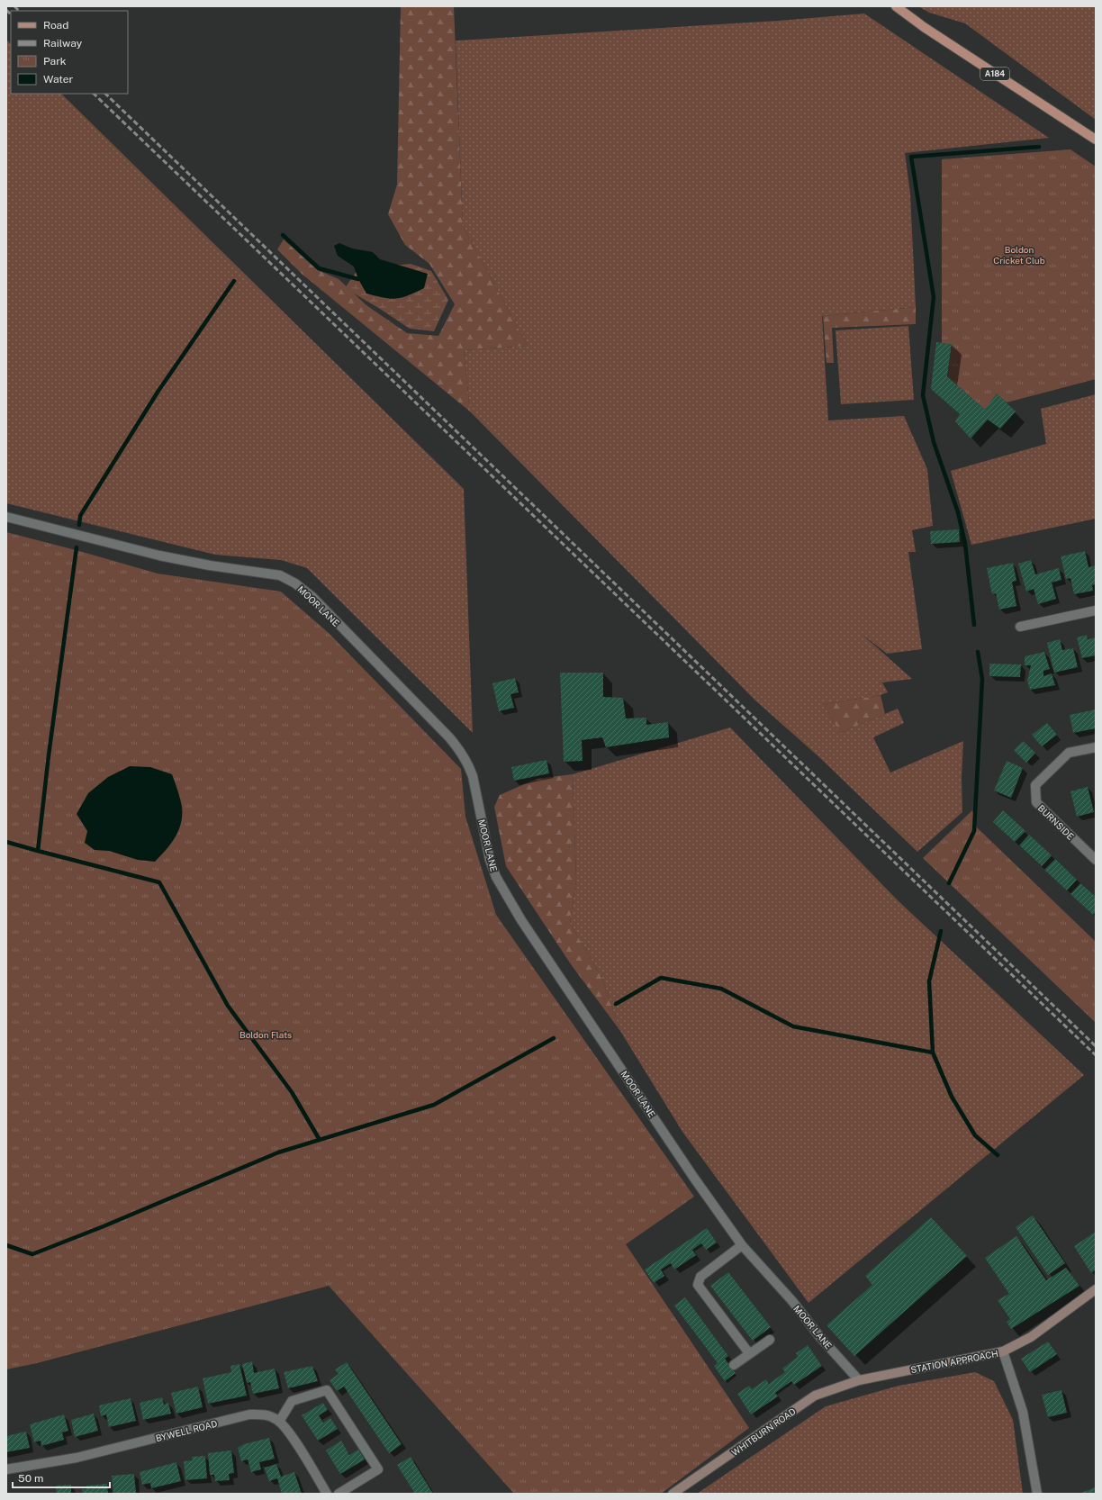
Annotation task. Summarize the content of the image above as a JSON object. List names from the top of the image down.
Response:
{
  "streets": {
    "main road": ["A184", "STATION APPROACH", "WHITBURN ROAD"],
    "street": ["MOOR LANE", "BURNSIDE", "BYWELL ROAD"]
  },
  "crossings": [
    ["MOOR LANE", "STATION APPROACH"],
    ["MOOR LANE", "WHITBURN ROAD"],
    ["STATION APPROACH", "WHITBURN ROAD"]
  ],
  "parks": ["Boldon Cricket Club", "Boldon Flats"],
  "legend": [
    "Road",
    "Railway",
    "Park",
    "Water"
  ],
  "scale_bar": "50 m"
}
